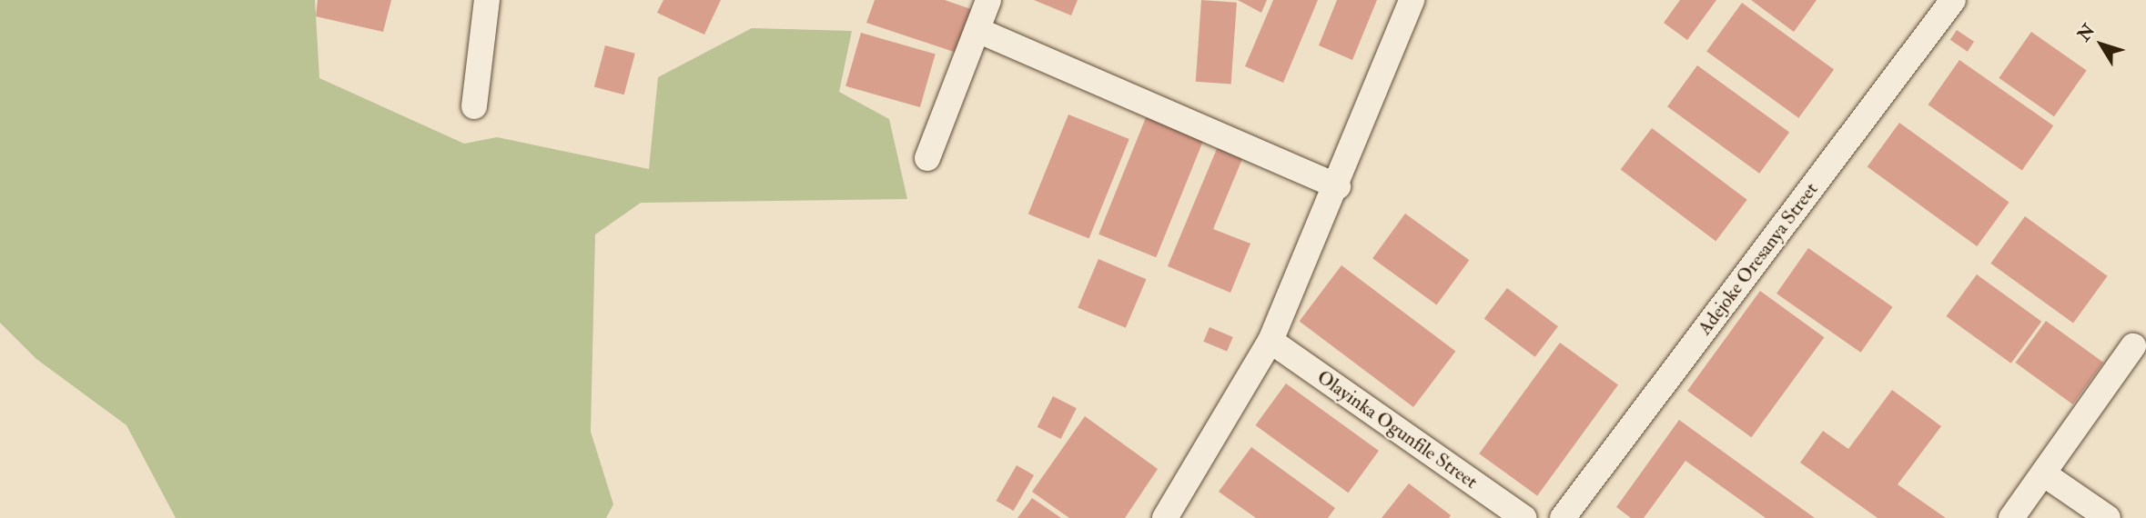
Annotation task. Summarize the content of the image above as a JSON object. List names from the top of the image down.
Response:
{
  "streets": {
    "street": ["Adejoke Oresanya Street", "Olayinka Ogunfile Street"]
  },
  "north": "top left"
}
